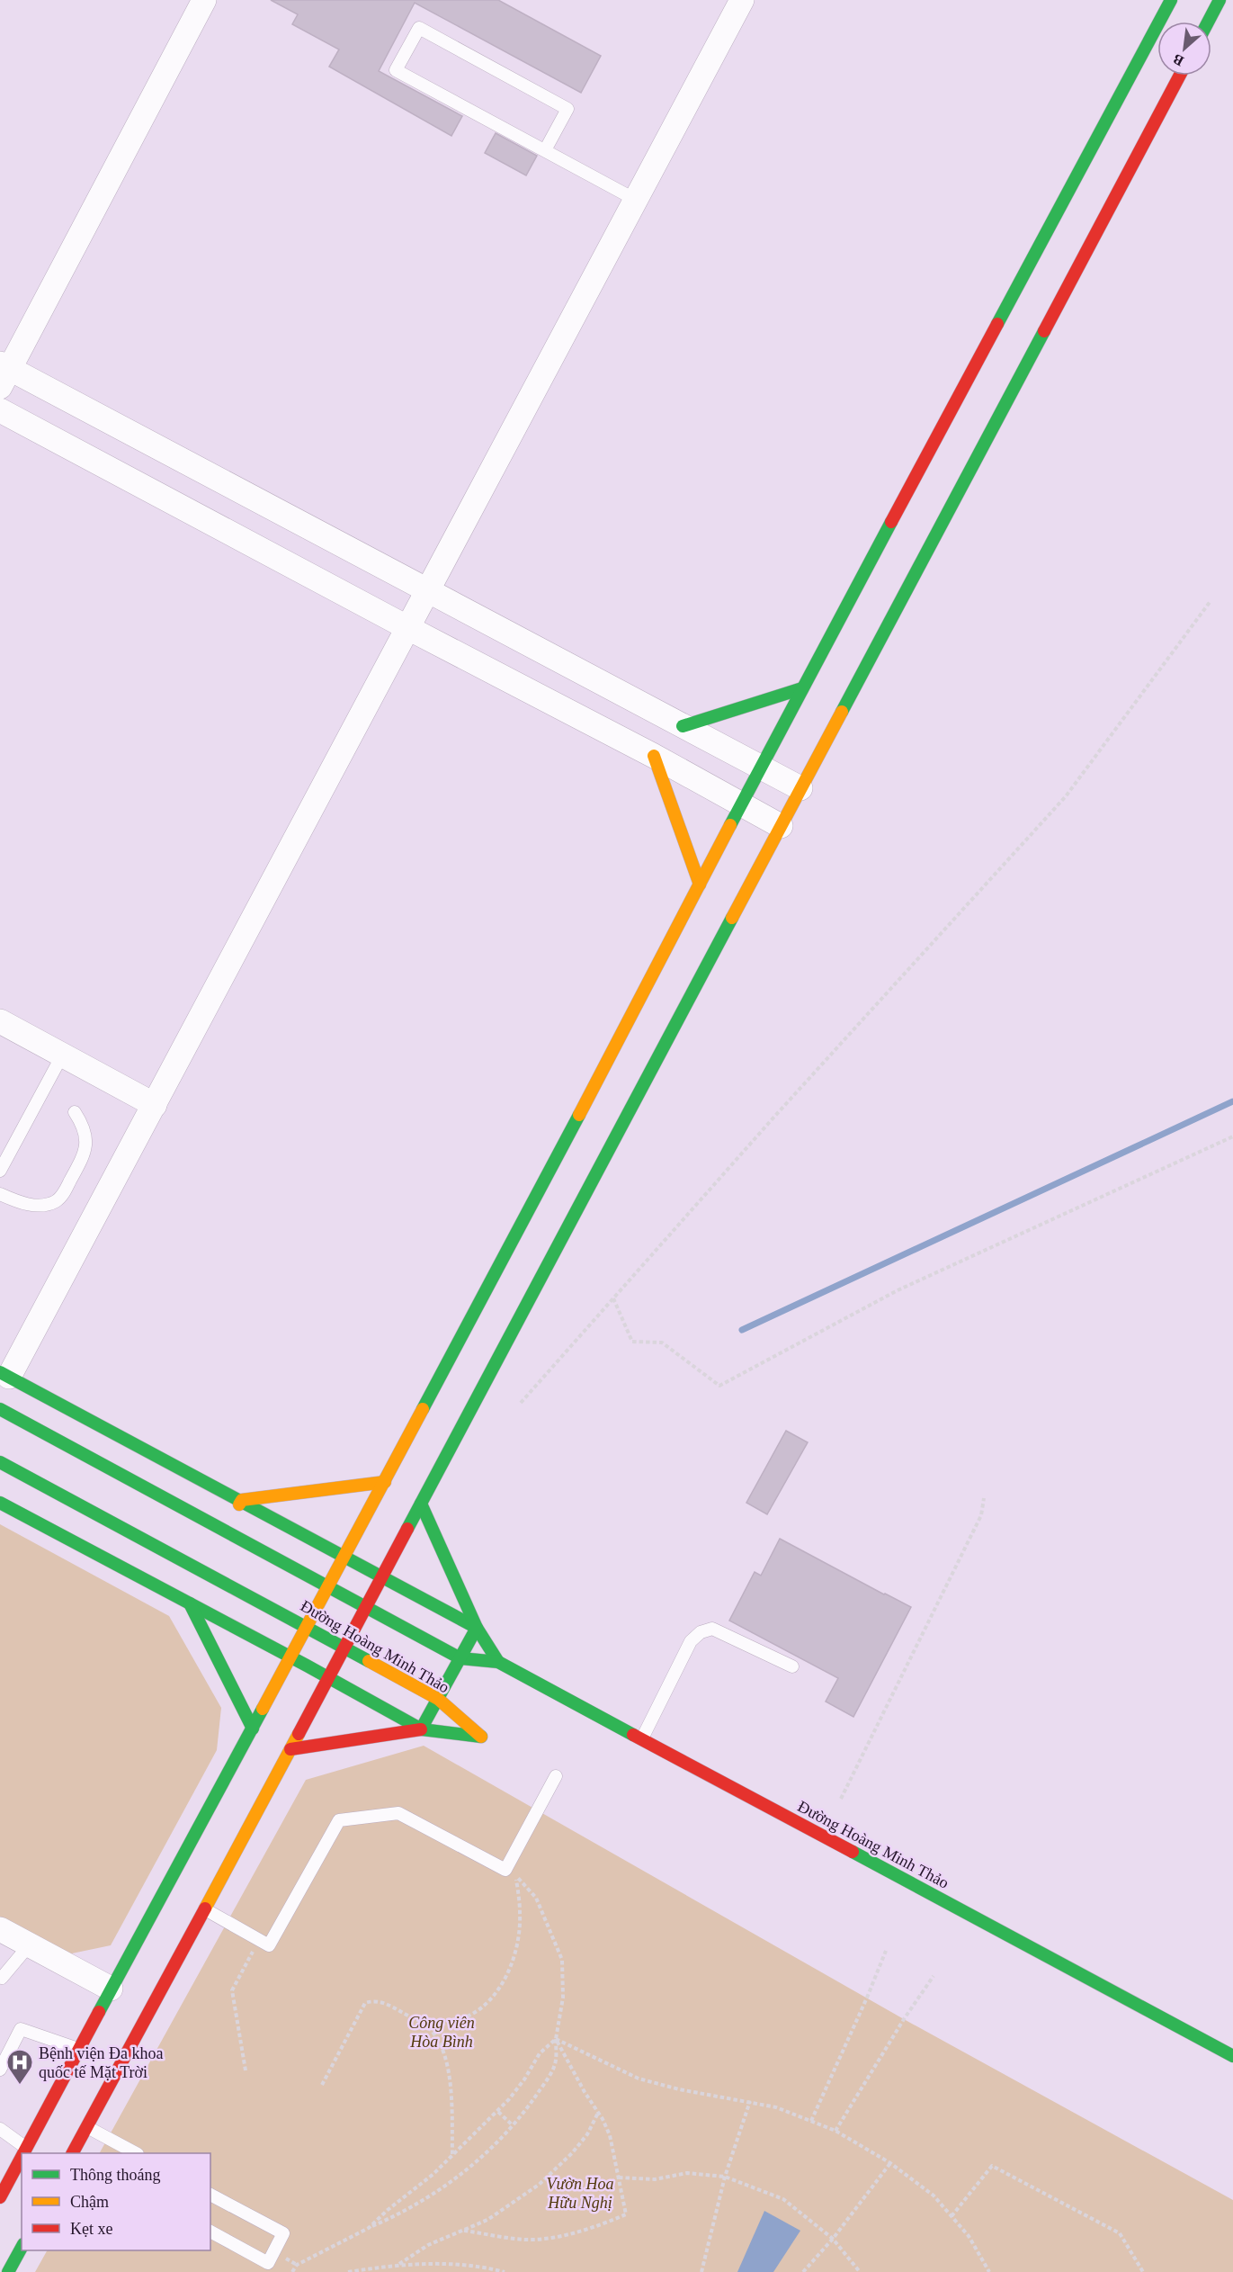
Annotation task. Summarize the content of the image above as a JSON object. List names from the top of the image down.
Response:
{
  "streets": {
    "street": ["Đường Hoàng Minh Thảo"]
  },
  "parks": ["Công viên Hòa Bình", "Vườn Hoa Hữu Nghị"],
  "places": {
    "hospital": ["Bệnh viện Đa khoa quốc tế Mặt Trời"]
  },
  "legend": ["Thông thoáng", "Chậm", "Kẹt xe"],
  "north": "bottom left"
}
